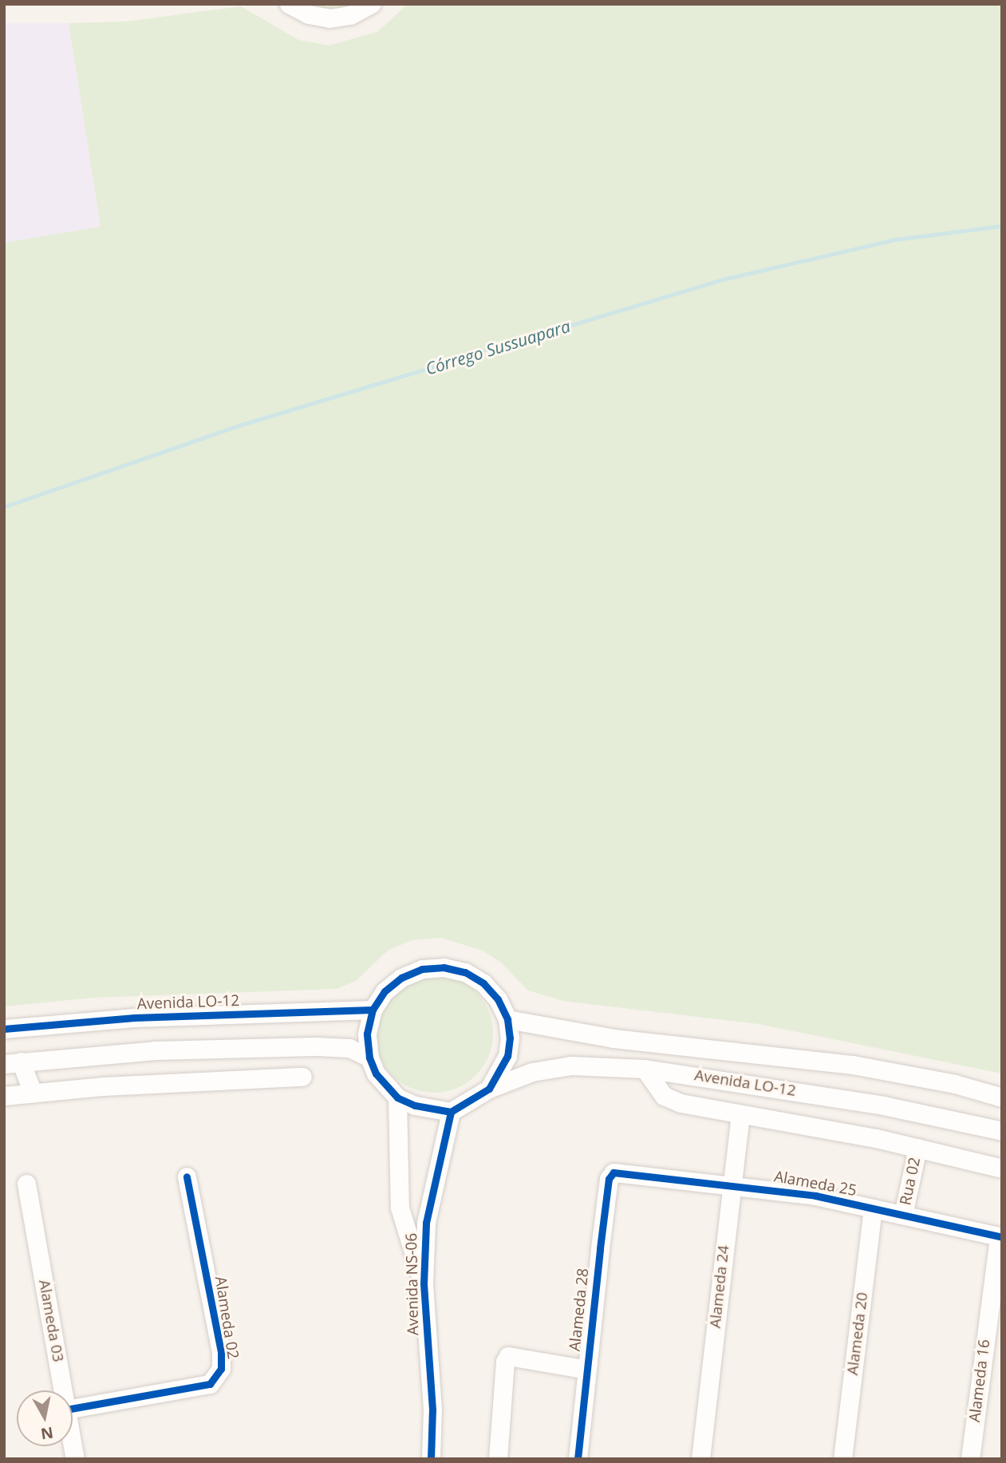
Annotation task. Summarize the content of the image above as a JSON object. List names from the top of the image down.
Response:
{
  "streets": {
    "street": [
      "Avenida LO-12",
      "Rua 02",
      "Alameda 25",
      "Avenida NS-06",
      "Alameda 24",
      "Alameda 28",
      "Alameda 02",
      "Alameda 03",
      "Alameda 20",
      "Alameda 16"
    ]
  },
  "crossings": [
    ["Avenida LO-12", "Avenida NS-06"],
    ["Rua 02", "Alameda 25"],
    ["Alameda 25", "Alameda 24"],
    ["Alameda 25", "Alameda 28"],
    ["Alameda 25", "Alameda 20"],
    ["Alameda 25", "Alameda 16"]
  ],
  "water": ["Córrego Sussuapara"],
  "north": "bottom"
}
